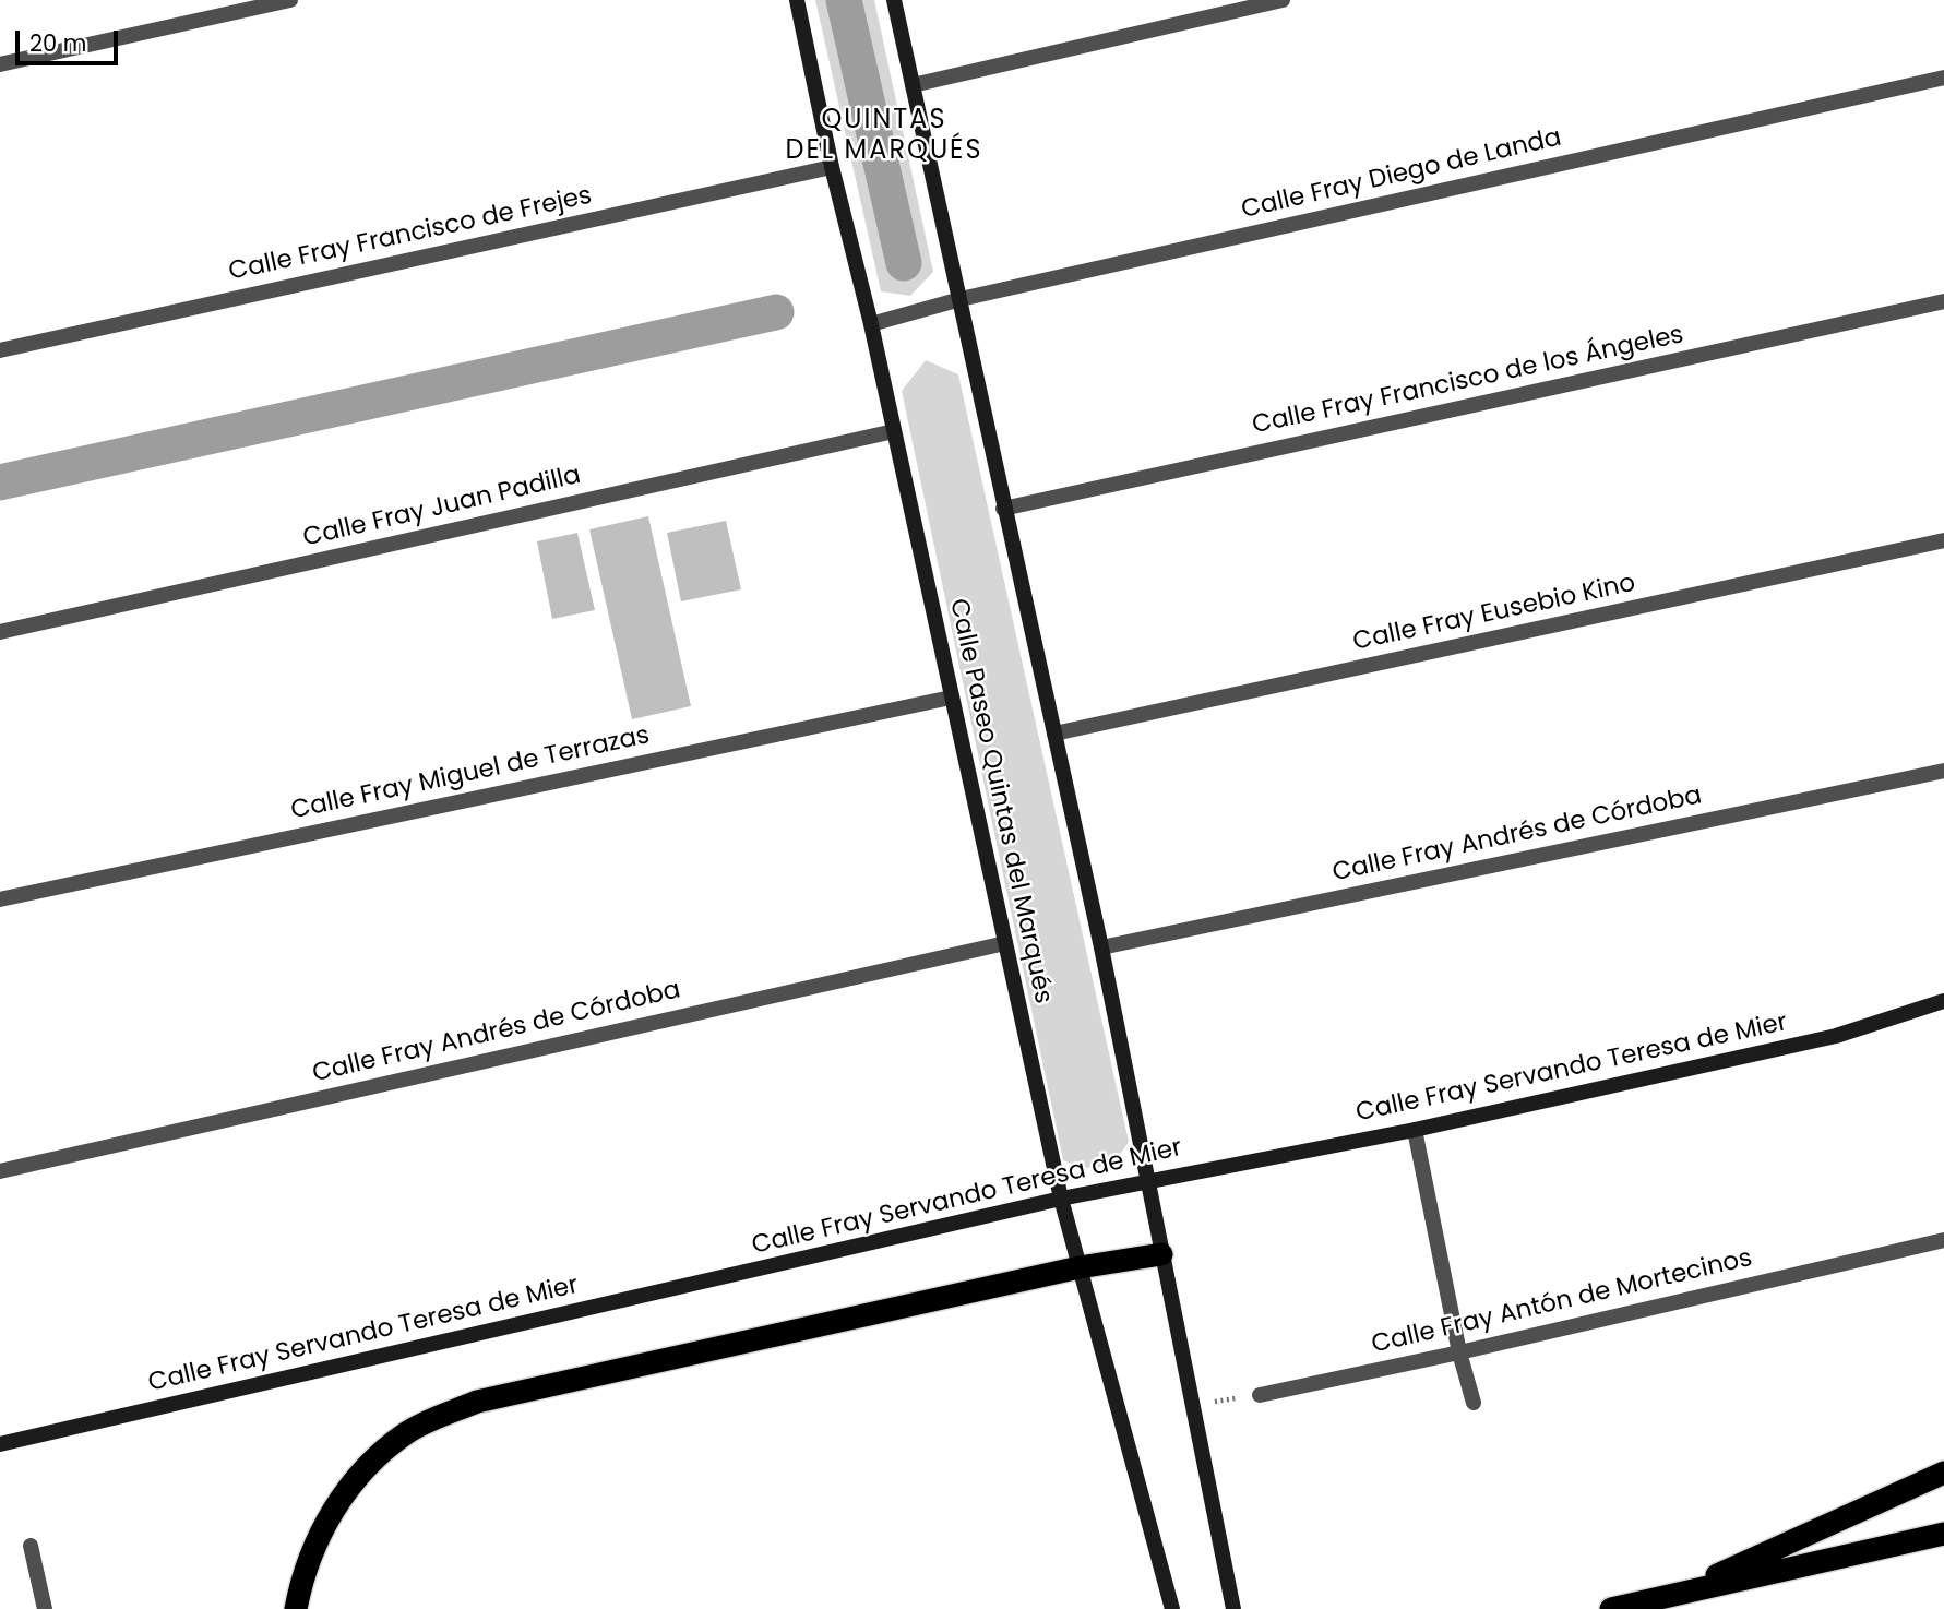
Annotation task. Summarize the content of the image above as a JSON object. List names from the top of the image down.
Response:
{
  "streets": {
    "street": [
      "Calle Fray Diego de Landa",
      "Calle Fray Francisco de Frejes",
      "Calle Fray Francisco de los Ángeles",
      "Calle Fray Juan Padilla",
      "Calle Fray Eusebio Kino",
      "Calle Fray Miguel de Terrazas",
      "Calle Paseo Quintas del Marqués",
      "Calle Fray Andrés de Córdoba",
      "Calle Fray Servando Teresa de Mier",
      "Calle Fray Antón de Mortecinos"
    ]
  },
  "crossings": [
    ["Calle Fray Diego de Landa", "Calle Paseo Quintas del Marqués"],
    ["Calle Fray Francisco de Frejes", "Calle Paseo Quintas del Marqués"],
    ["Calle Fray Juan Padilla", "Calle Paseo Quintas del Marqués"],
    ["Calle Fray Miguel de Terrazas", "Calle Paseo Quintas del Marqués"],
    ["Calle Paseo Quintas del Marqués", "Calle Fray Andrés de Córdoba"],
    ["Calle Paseo Quintas del Marqués", "Calle Fray Servando Teresa de Mier"]
  ],
  "districts": ["QUINTAS DEL MARQUÉS"],
  "scale_bar": "20 m"
}
